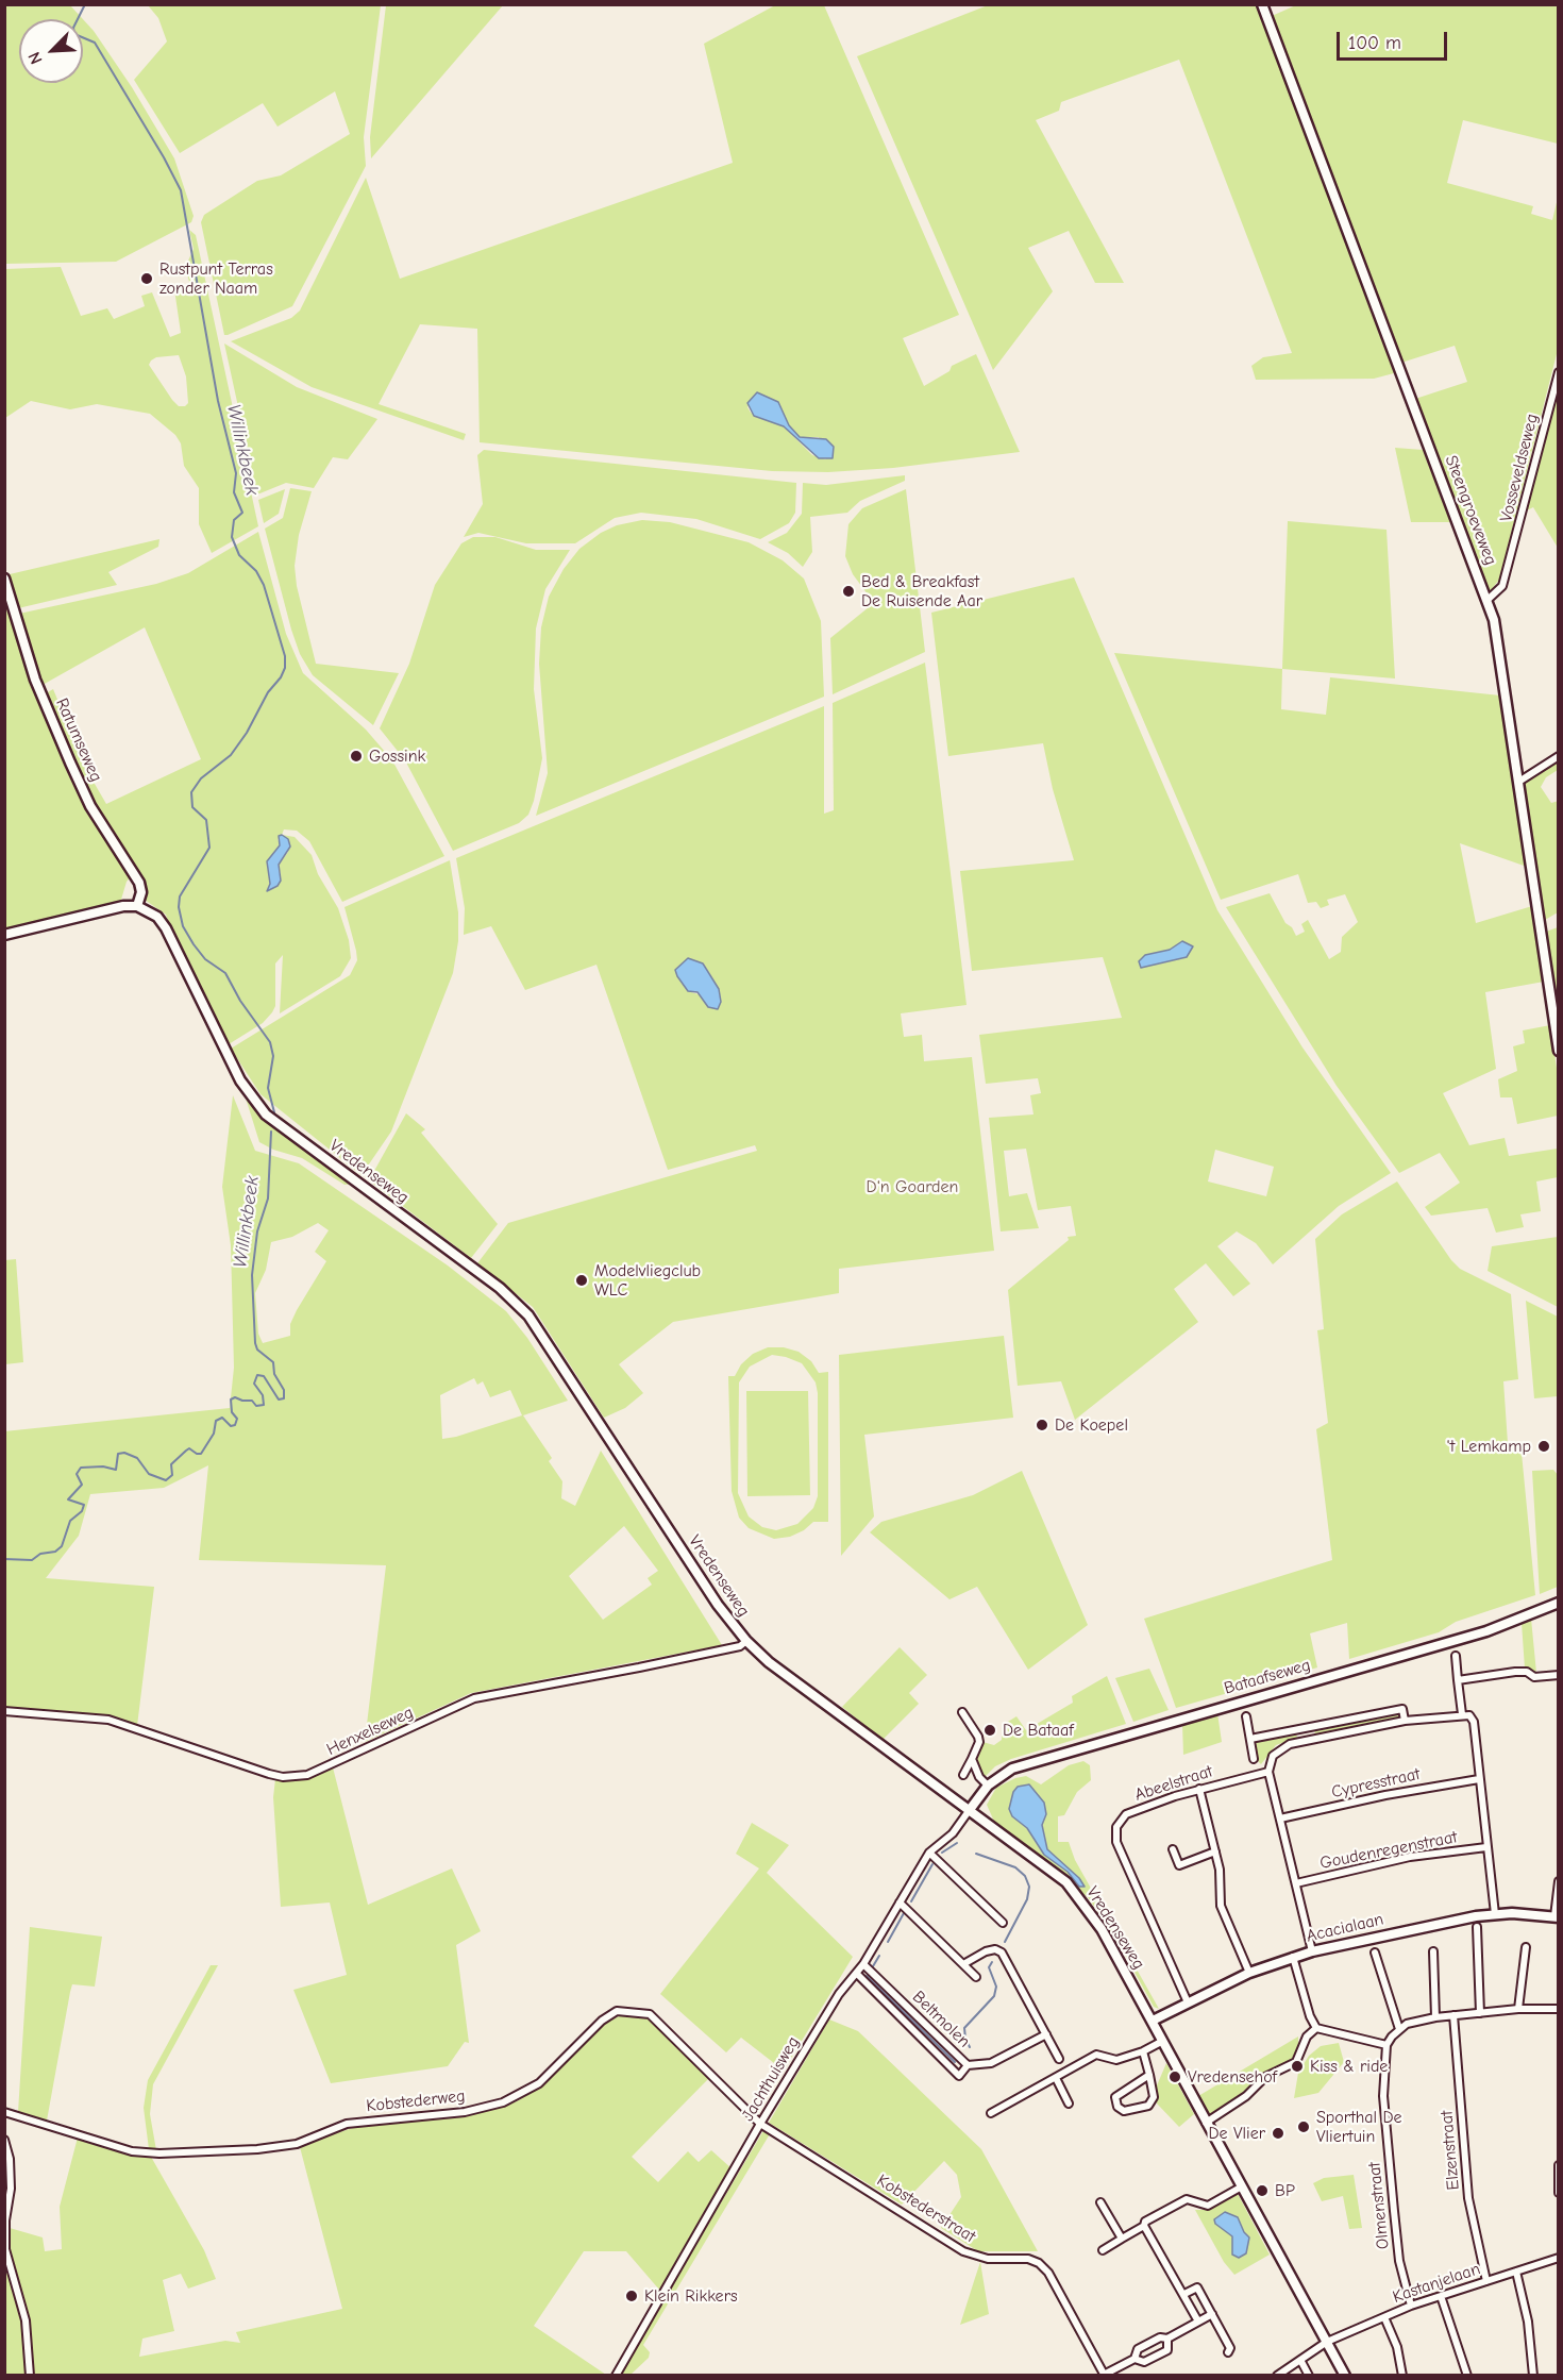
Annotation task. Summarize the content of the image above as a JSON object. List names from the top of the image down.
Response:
{
  "streets": {
    "main road": [
      "Steengroeveweg",
      "Ratumseweg",
      "Vredenseweg",
      "Bataafseweg",
      "Acacialaan"
    ],
    "street": [
      "Vosseveldseweg",
      "Henxelseweg",
      "Abeelstraat",
      "Cypresstraat",
      "Goudenregenstraat",
      "Beltmolen",
      "Jachthuisweg",
      "Kobstederweg",
      "Elzenstraat",
      "Olmenstraat",
      "Kobstederstraat",
      "Kastanjelaan"
    ]
  },
  "crossings": [
    ["Vosseveldseweg", "Steengroeveweg"],
    ["Ratumseweg", "Vredenseweg"],
    ["Vredenseweg", "Bataafseweg"],
    ["Vredenseweg", "Henxelseweg"],
    ["Vredenseweg", "Acacialaan"],
    ["Vredenseweg", "Jachthuisweg"],
    ["Vredenseweg", "Kastanjelaan"],
    ["Bataafseweg", "Jachthuisweg"],
    ["Abeelstraat", "Acacialaan"],
    ["Beltmolen", "Jachthuisweg"],
    ["Jachthuisweg", "Kobstederweg"],
    ["Jachthuisweg", "Kobstederstraat"],
    ["Kobstederweg", "Kobstederstraat"],
    ["Elzenstraat", "Kastanjelaan"],
    ["Olmenstraat", "Kastanjelaan"]
  ],
  "water": ["Willinkbeek"],
  "parks": ["D'n Goarden"],
  "places": [
    "Rustpunt Terras zonder Naam",
    "Bed & Breakfast De Ruisende Aar",
    "Gossink",
    "Modelvliegclub WLC",
    "De Koepel",
    "'t Lemkamp",
    "De Bataaf",
    "Kiss & ride",
    "Vredensehof",
    "Sporthal De Vliertuin",
    "De Vlier",
    "BP",
    "Klein Rikkers"
  ],
  "scale_bar": "100 m",
  "north": "bottom left"
}
